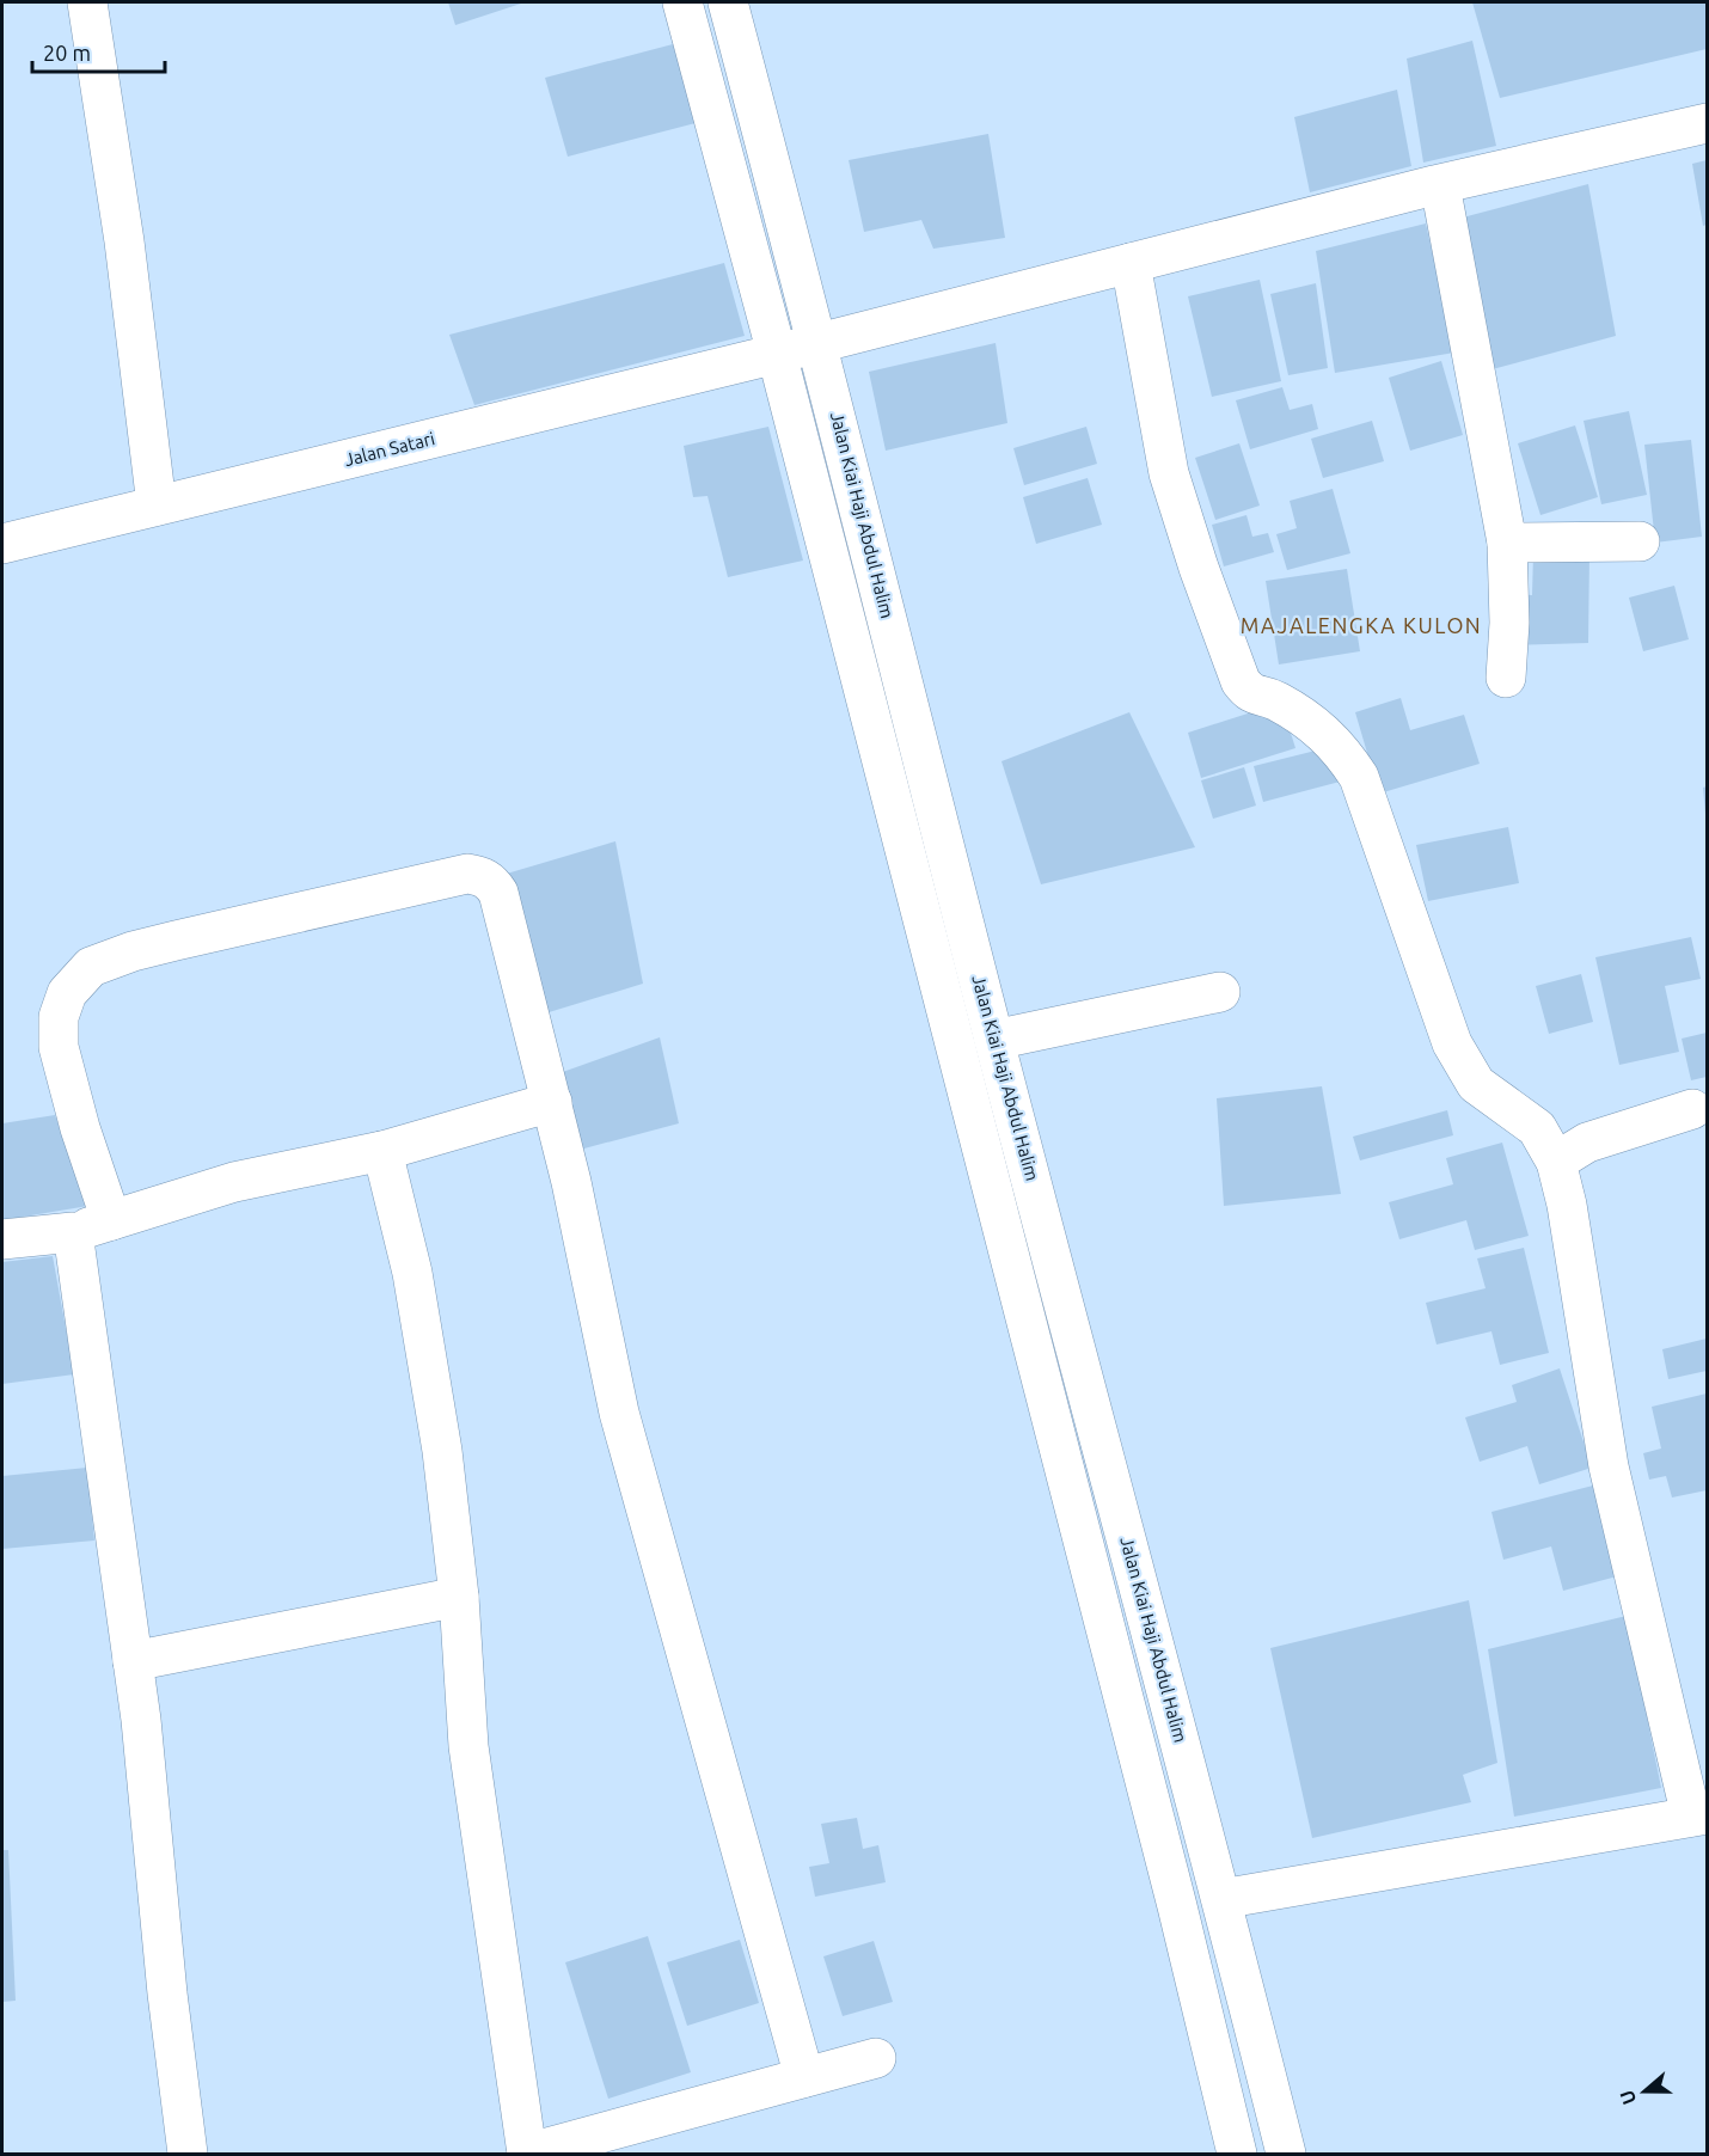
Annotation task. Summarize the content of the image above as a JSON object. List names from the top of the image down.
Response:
{
  "streets": {
    "street": ["Jalan Satari", "Jalan Kiai Haji Abdul Halim"]
  },
  "crossings": [
    ["Jalan Satari", "Jalan Kiai Haji Abdul Halim"]
  ],
  "districts": ["MAJALENGKA KULON"],
  "scale_bar": "20 m",
  "north": "left"
}
